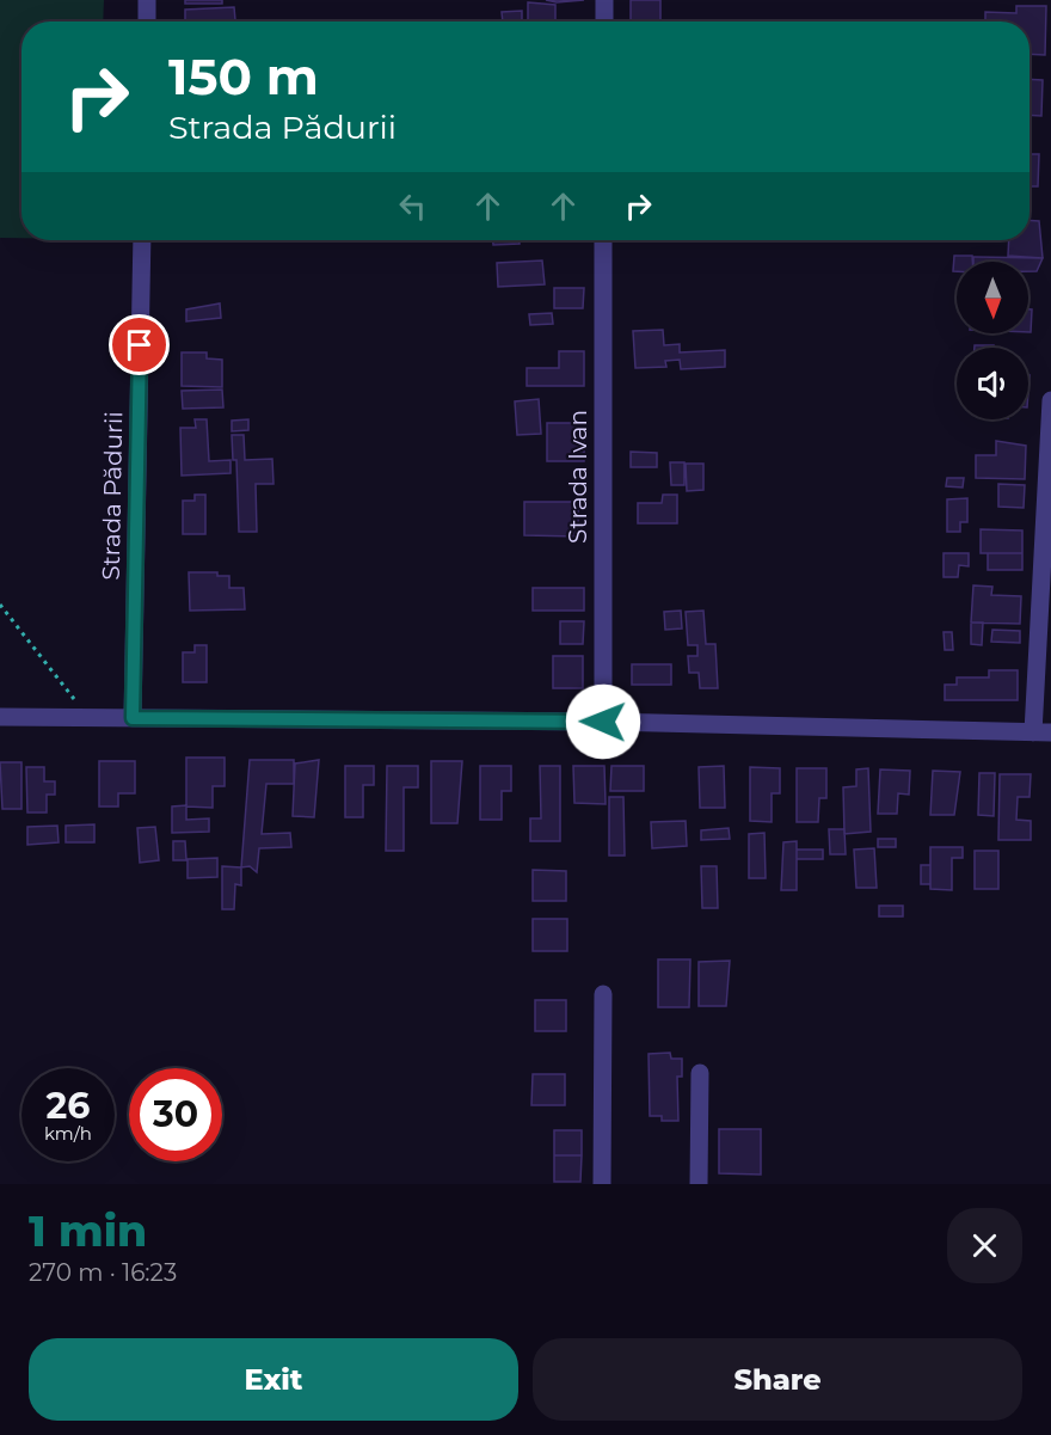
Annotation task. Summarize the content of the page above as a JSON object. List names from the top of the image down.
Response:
{
  "streets": {
    "street": ["Strada Ivan", "Strada Pădurii"]
  },
  "north": "bottom",
  "page": {
    "turn": ["150 m", "Strada Pădurii"],
    "speed": "26 km/h",
    "limit": "30",
    "heading": ["1 min", "270 m · 16:23"],
    "buttons": ["Exit", "Share"]
  }
}
